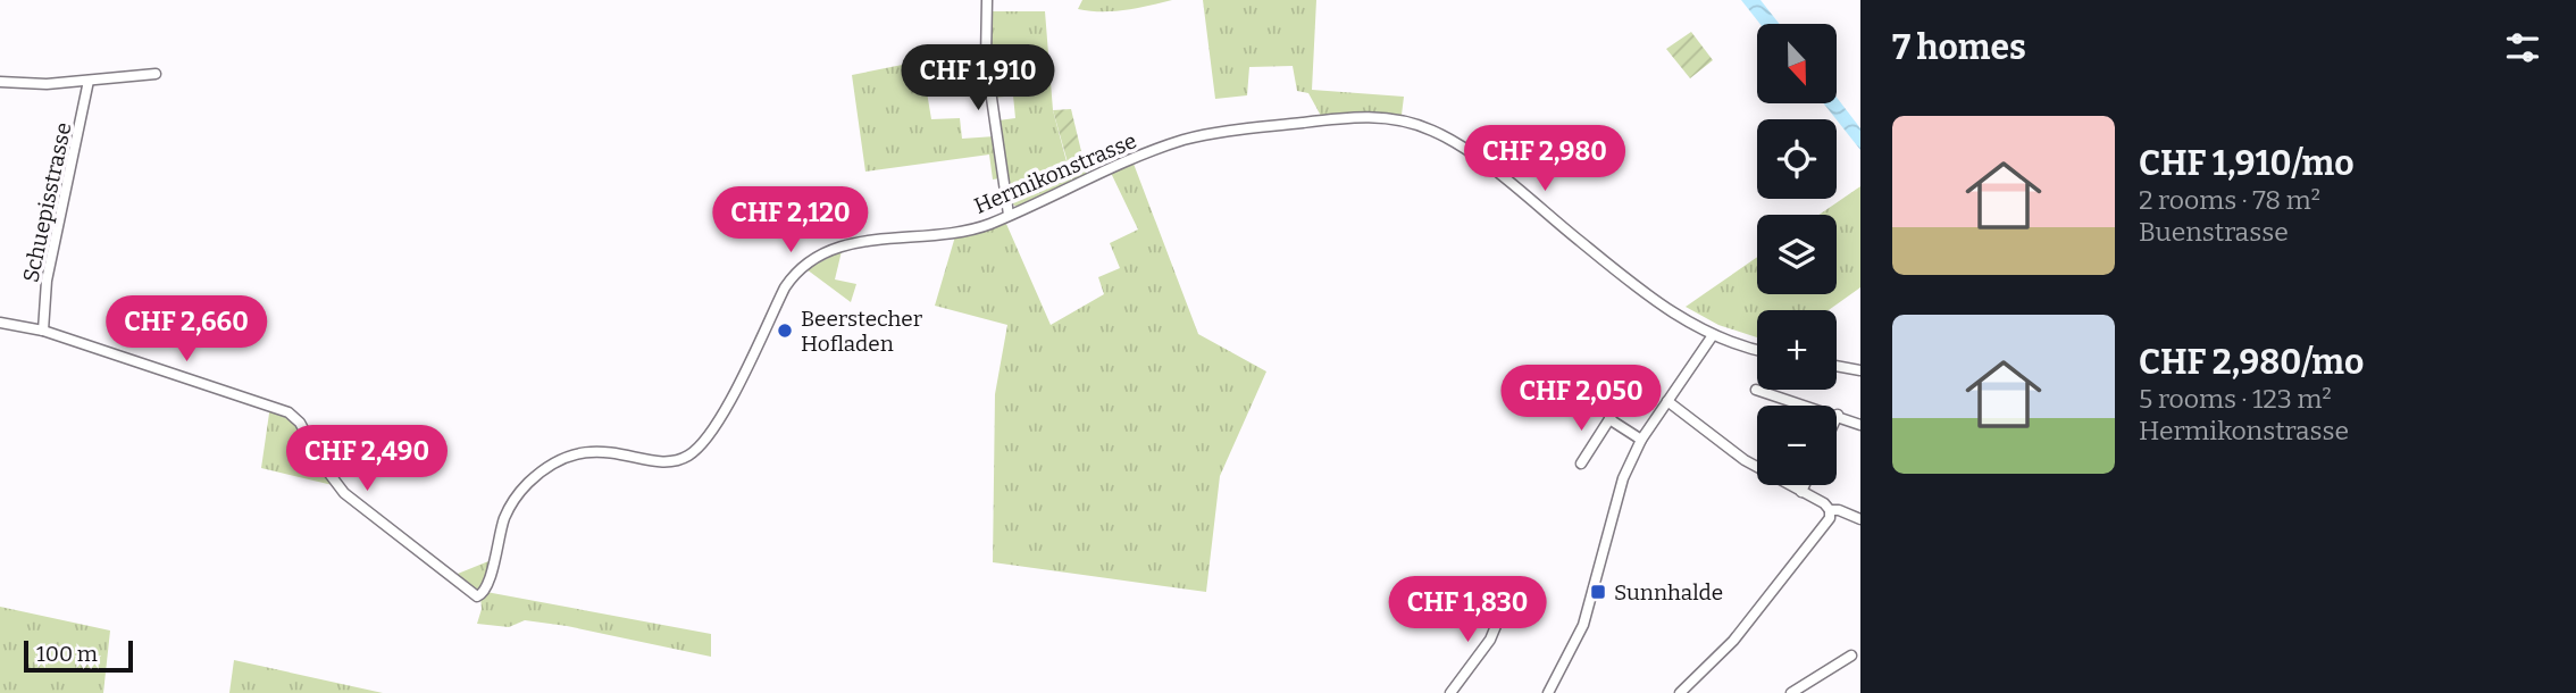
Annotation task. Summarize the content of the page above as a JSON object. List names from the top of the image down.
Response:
{
  "streets": {
    "street": ["Hermikonstrasse", "Schuepisstrasse"]
  },
  "crossings": [
    ["Hermikonstrasse", "Schuepisstrasse"]
  ],
  "places": {
    "other": ["Beerstecher Hofladen"],
    "transit": ["Sunnhalde"]
  },
  "scale_bar": "100 m",
  "north": "bottom",
  "page": {
    "heading": "7 homes",
    "map_buttons": ["+", "−"],
    "price": [
      "CHF 1,910",
      "CHF 2,980",
      "CHF 2,120",
      "CHF 2,660",
      "CHF 2,050",
      "CHF 2,490",
      "CHF 1,830"
    ],
    "list": [
      {
        "name": "CHF 1,910/mo",
        "note": "2 rooms · 78 m² · Buenstrasse"
      },
      {
        "name": "CHF 2,980/mo",
        "note": "5 rooms · 123 m² · Hermikonstrasse"
      }
    ],
    "scale": "100 m"
  }
}
